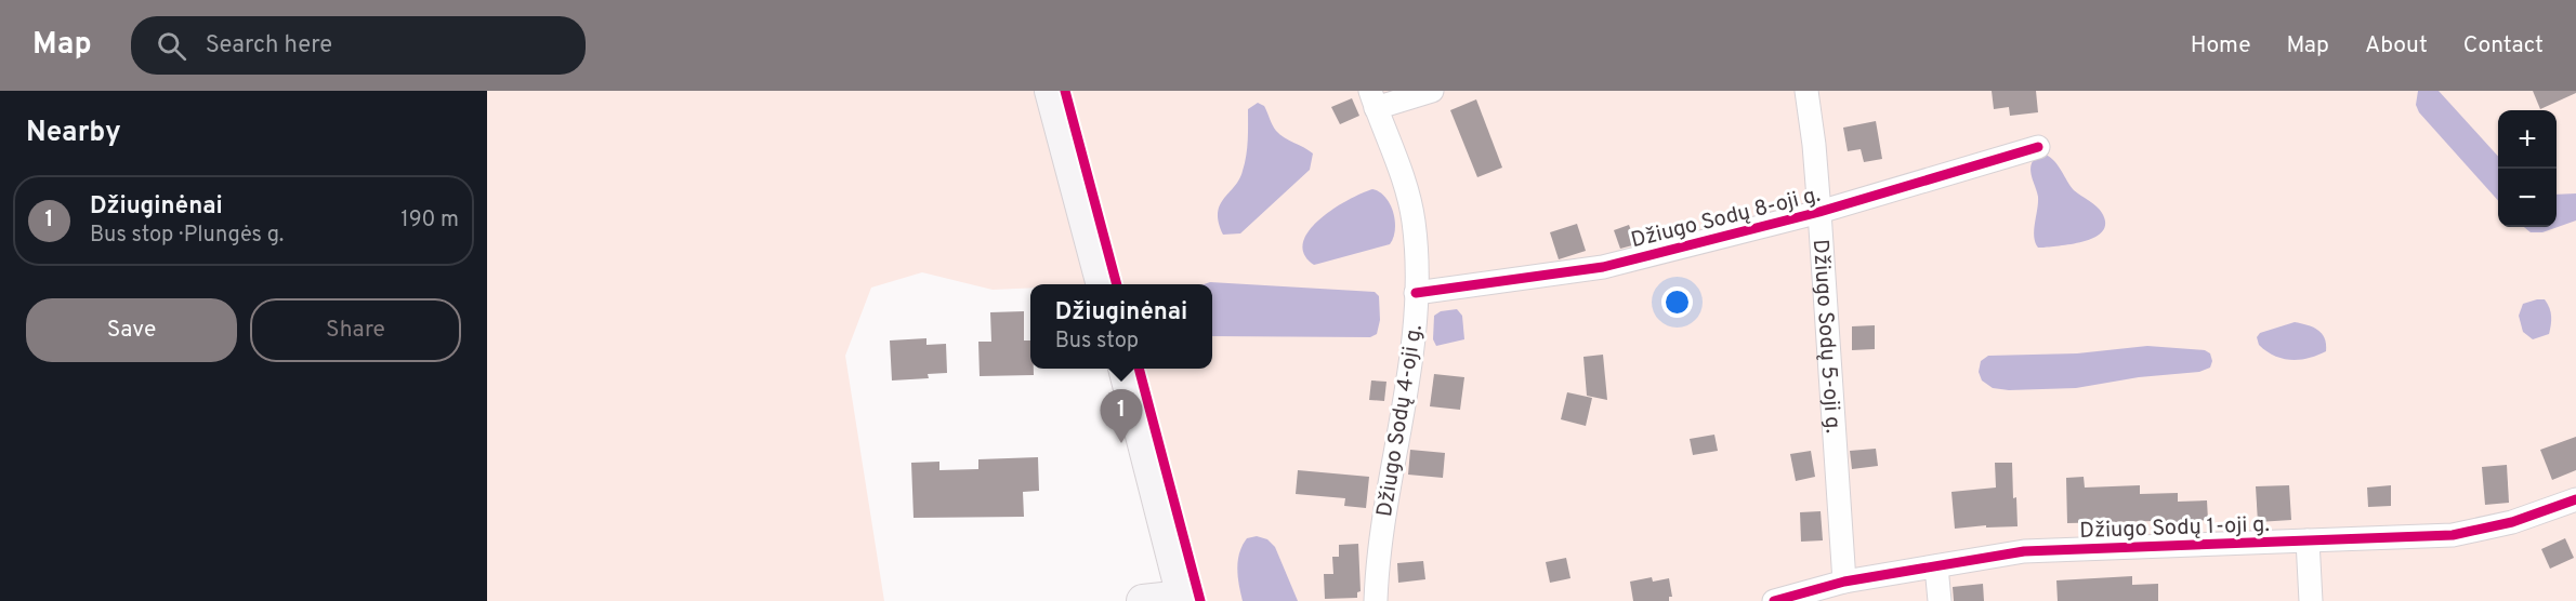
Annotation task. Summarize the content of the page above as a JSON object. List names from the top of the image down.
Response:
{
  "streets": {
    "street": [
      "Džiugo Sodų 8-oji g.",
      "Džiugo Sodų 5-oji g.",
      "Džiugo Sodų 4-oji g.",
      "Džiugo Sodų 1-oji g."
    ]
  },
  "crossings": [
    ["Džiugo Sodų 8-oji g.", "Džiugo Sodų 5-oji g."],
    ["Džiugo Sodų 8-oji g.", "Džiugo Sodų 4-oji g."],
    ["Džiugo Sodų 5-oji g.", "Džiugo Sodų 1-oji g."]
  ],
  "page": {
    "header": "Map",
    "search": "Search here",
    "nav": [
      "Home",
      "Map",
      "About",
      "Contact"
    ],
    "heading": "Nearby",
    "map_buttons": ["+", "−"],
    "list": [
      {
        "mark": "1",
        "name": "Džiuginėnai",
        "note": "Bus stop · Plungės g.",
        "value": "190 m"
      }
    ],
    "buttons": ["Save", "Share"],
    "popup": ["Džiuginėnai", "Bus stop"],
    "pins": "1"
  }
}
